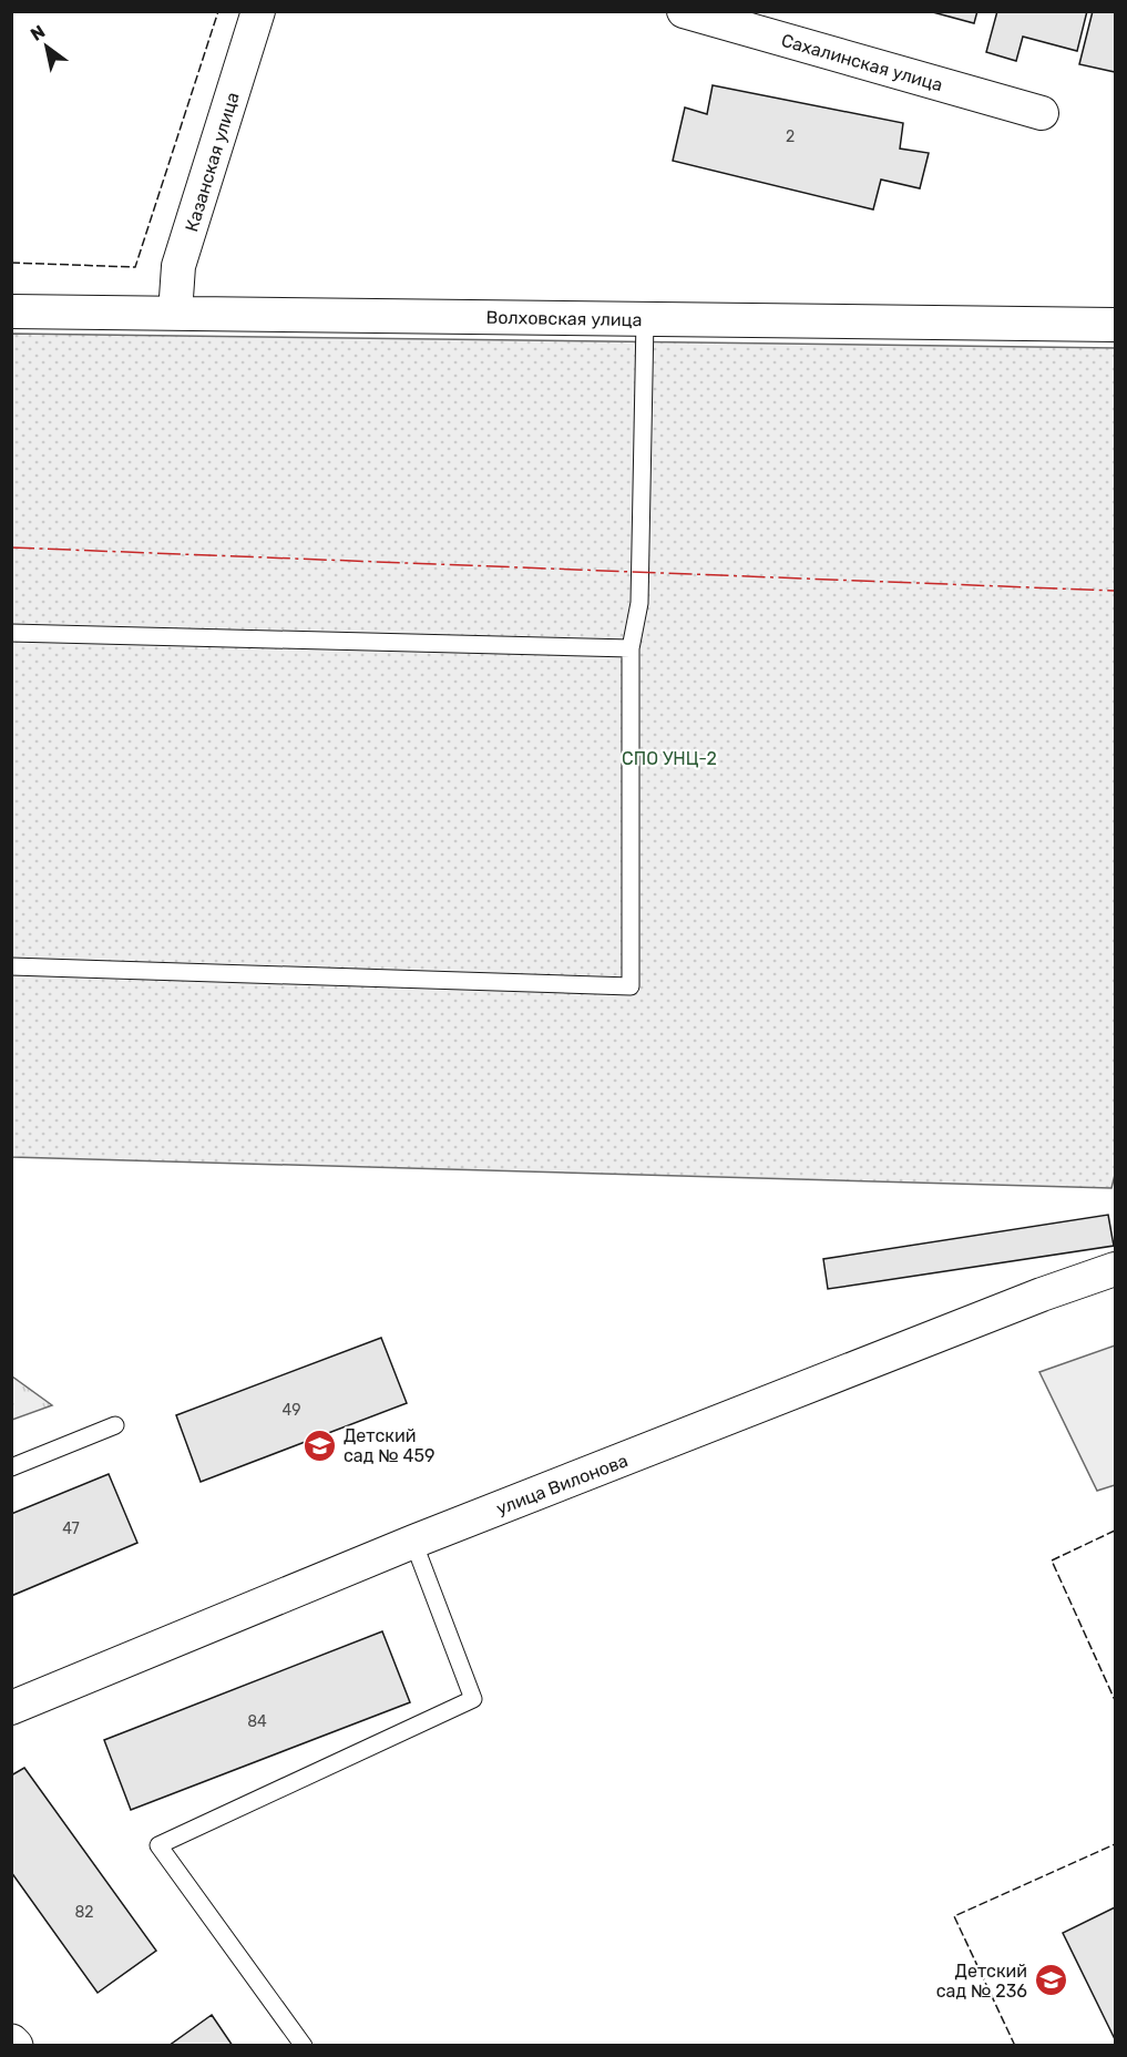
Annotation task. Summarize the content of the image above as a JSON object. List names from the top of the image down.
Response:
{
  "streets": {
    "street": [
      "Сахалинская улица",
      "Казанская улица",
      "Волховская улица",
      "улица Вилонова"
    ]
  },
  "crossings": [
    ["Казанская улица", "Волховская улица"]
  ],
  "parks": ["СПО УНЦ-2"],
  "places": {
    "school or university": ["Детский сад № 459", "Детский сад № 236"]
  },
  "house_numbers": [
    "2",
    "49",
    "47",
    "84",
    "82"
  ],
  "north": "top left"
}
